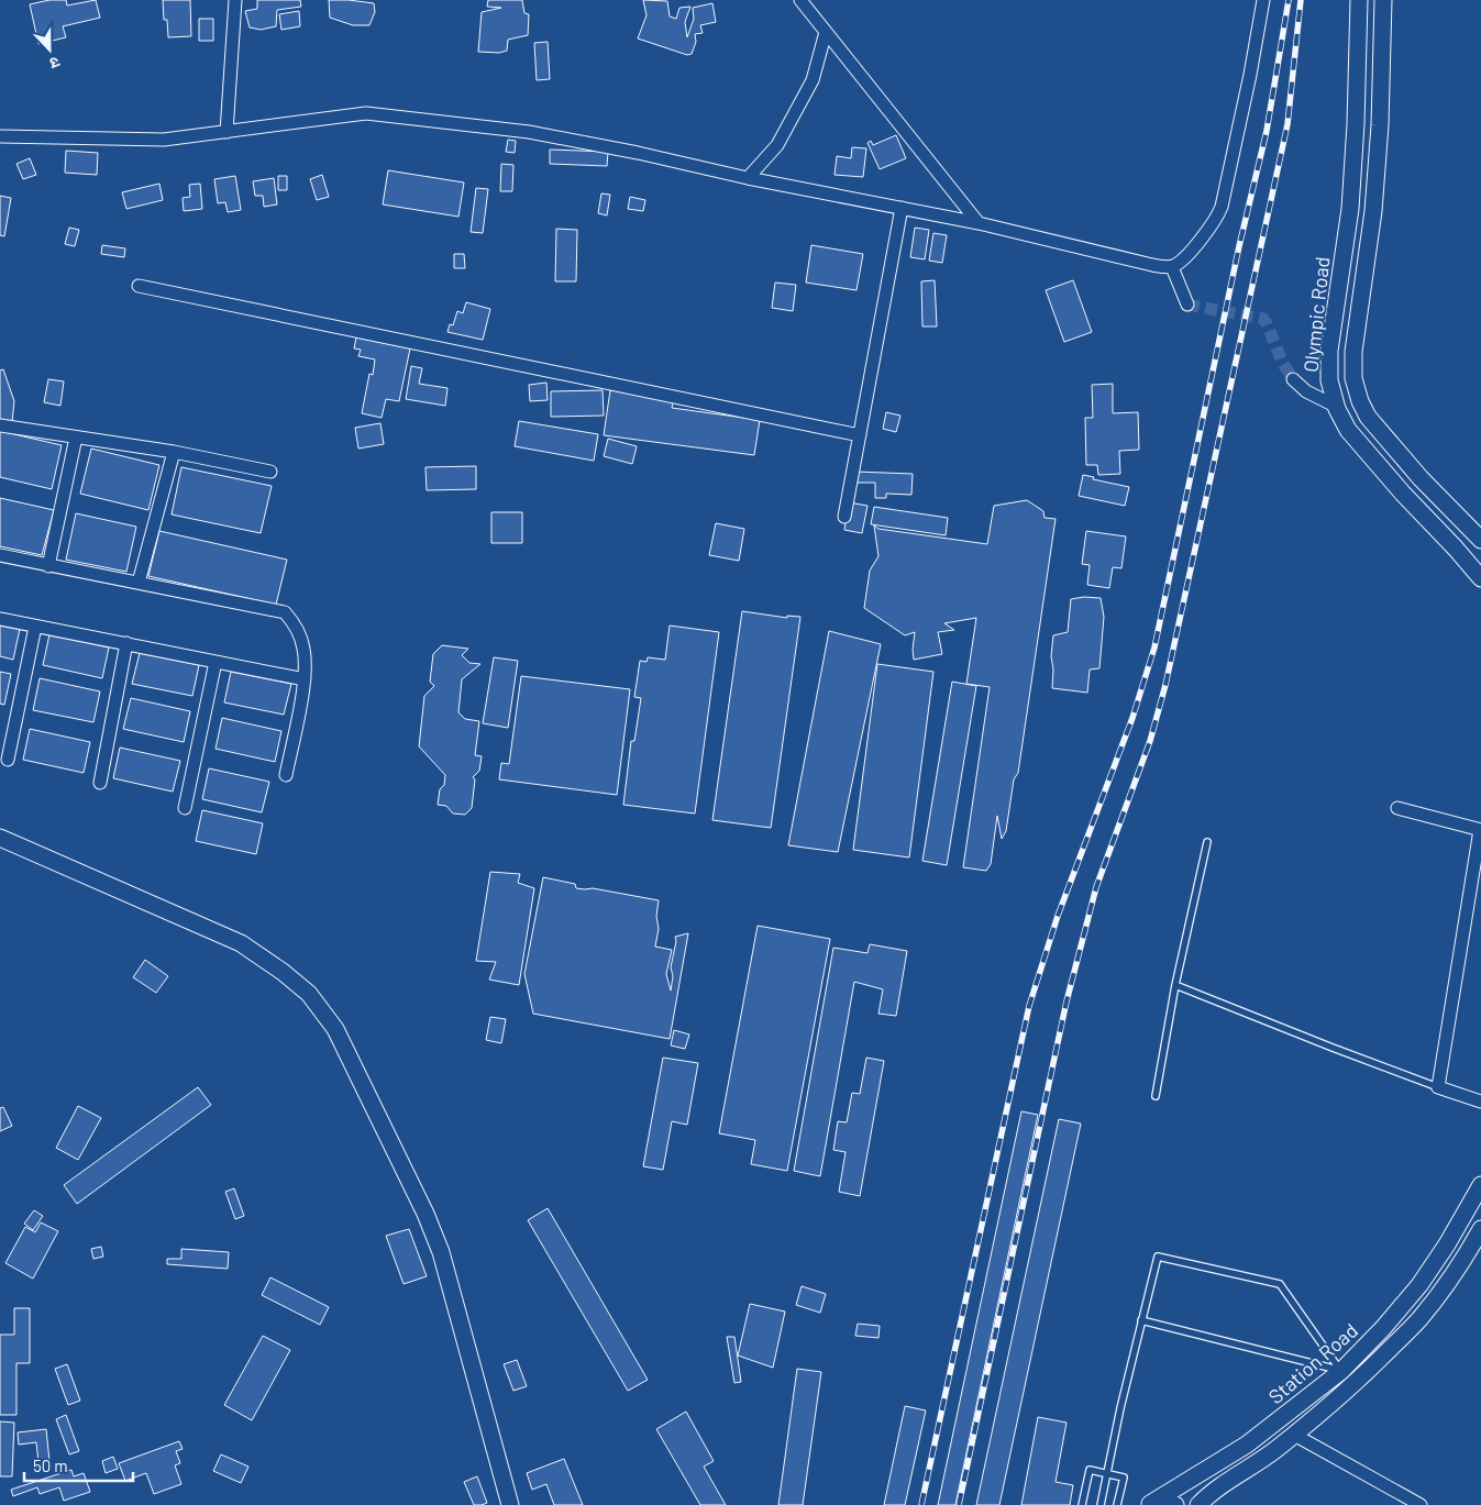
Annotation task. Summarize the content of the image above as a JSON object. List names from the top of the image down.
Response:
{
  "streets": {
    "street": ["Olympic Road", "Station Road"]
  },
  "scale_bar": "50 m",
  "north": "bottom"
}
